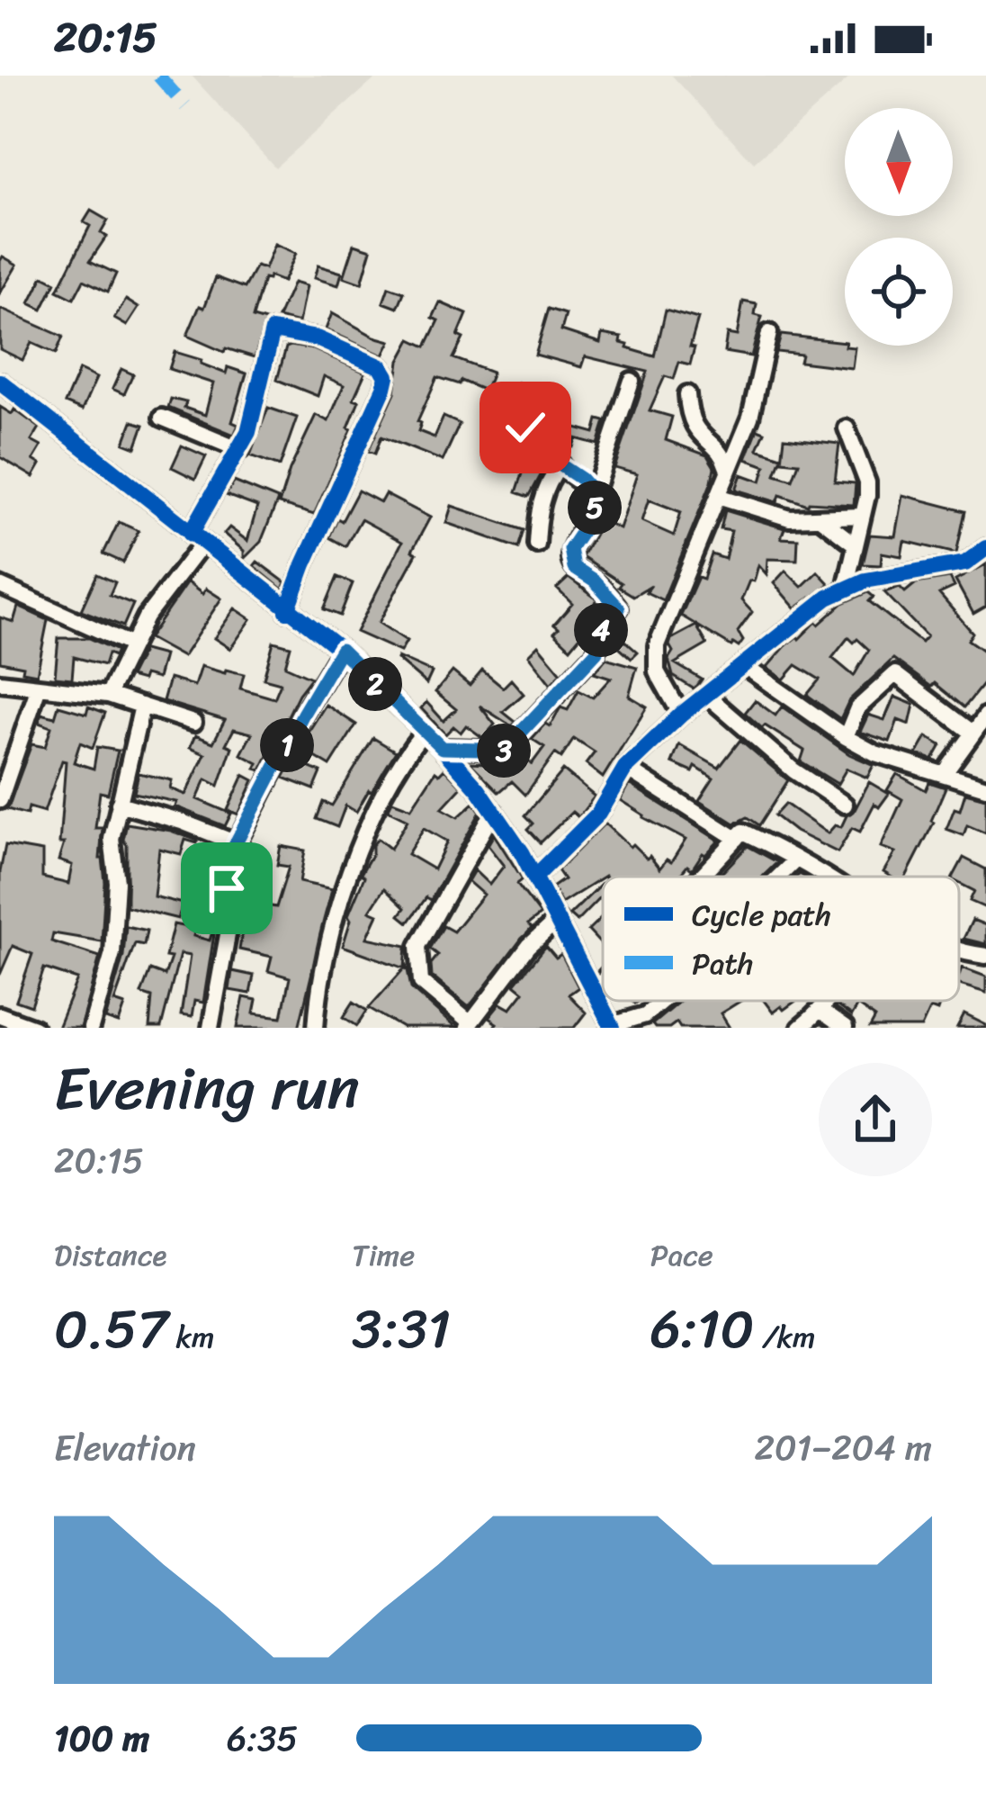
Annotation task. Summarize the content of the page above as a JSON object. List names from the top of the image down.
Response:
{
  "legend": ["Cycle path", "Path"],
  "north": "bottom",
  "page": {
    "status": "20:15",
    "pins": [
      "5",
      "4",
      "2",
      "1",
      "3"
    ],
    "heading": ["Evening run", "20:15"],
    "stats": [
      ["Distance", "0.57 km"],
      ["Time", "3:31"],
      ["Pace", "6:10 /km"]
    ],
    "chart": ["Elevation", "201–204 m"],
    "list": [
      {
        "name": "100 m",
        "note": "6:35"
      }
    ]
  }
}
